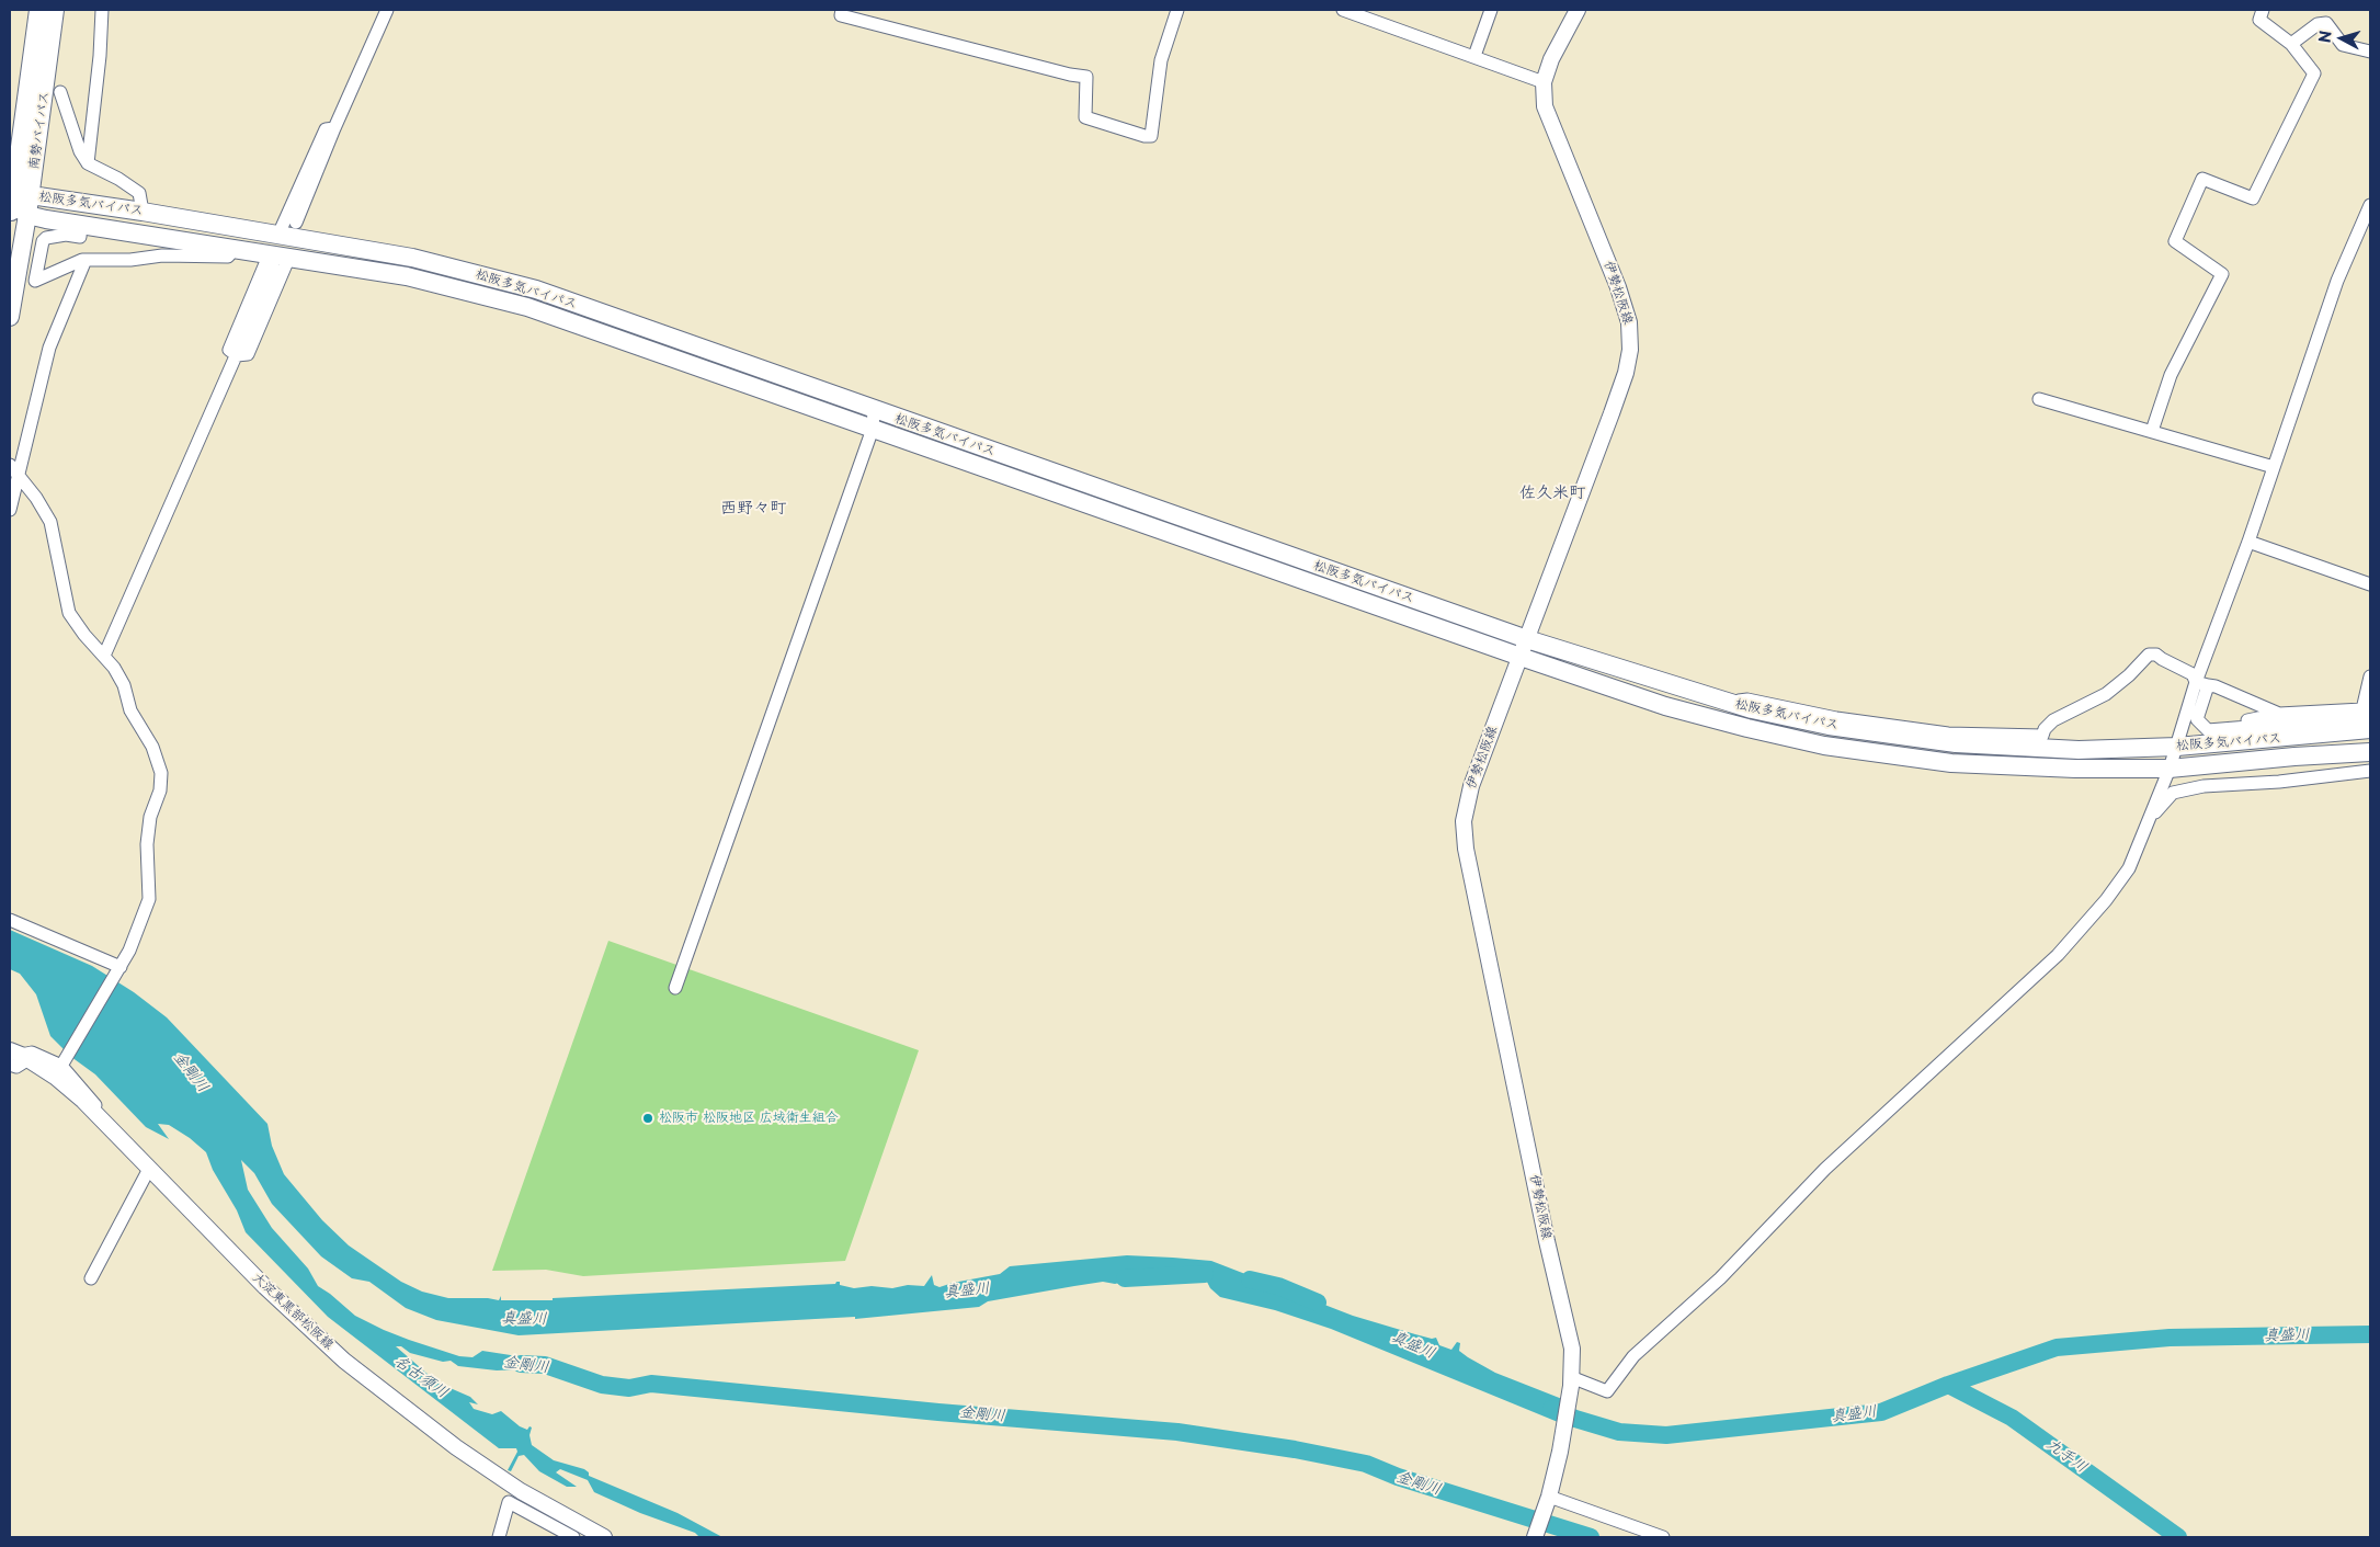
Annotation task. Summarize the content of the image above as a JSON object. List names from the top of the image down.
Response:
{
  "streets": {
    "highway": ["南勢バイパス", "松阪多気バイパス"],
    "main road": ["伊勢松阪線", "大淀東黒部松阪線"]
  },
  "crossings": [
    ["南勢バイパス", "松阪多気バイパス"],
    ["松阪多気バイパス", "伊勢松阪線"]
  ],
  "districts": ["佐久米町", "西野々町"],
  "water": [
    "金剛川",
    "真盛川",
    "名古須川",
    "九手川"
  ],
  "places": ["松阪市 松阪地区 広域衛生組合"],
  "north": "left"
}
